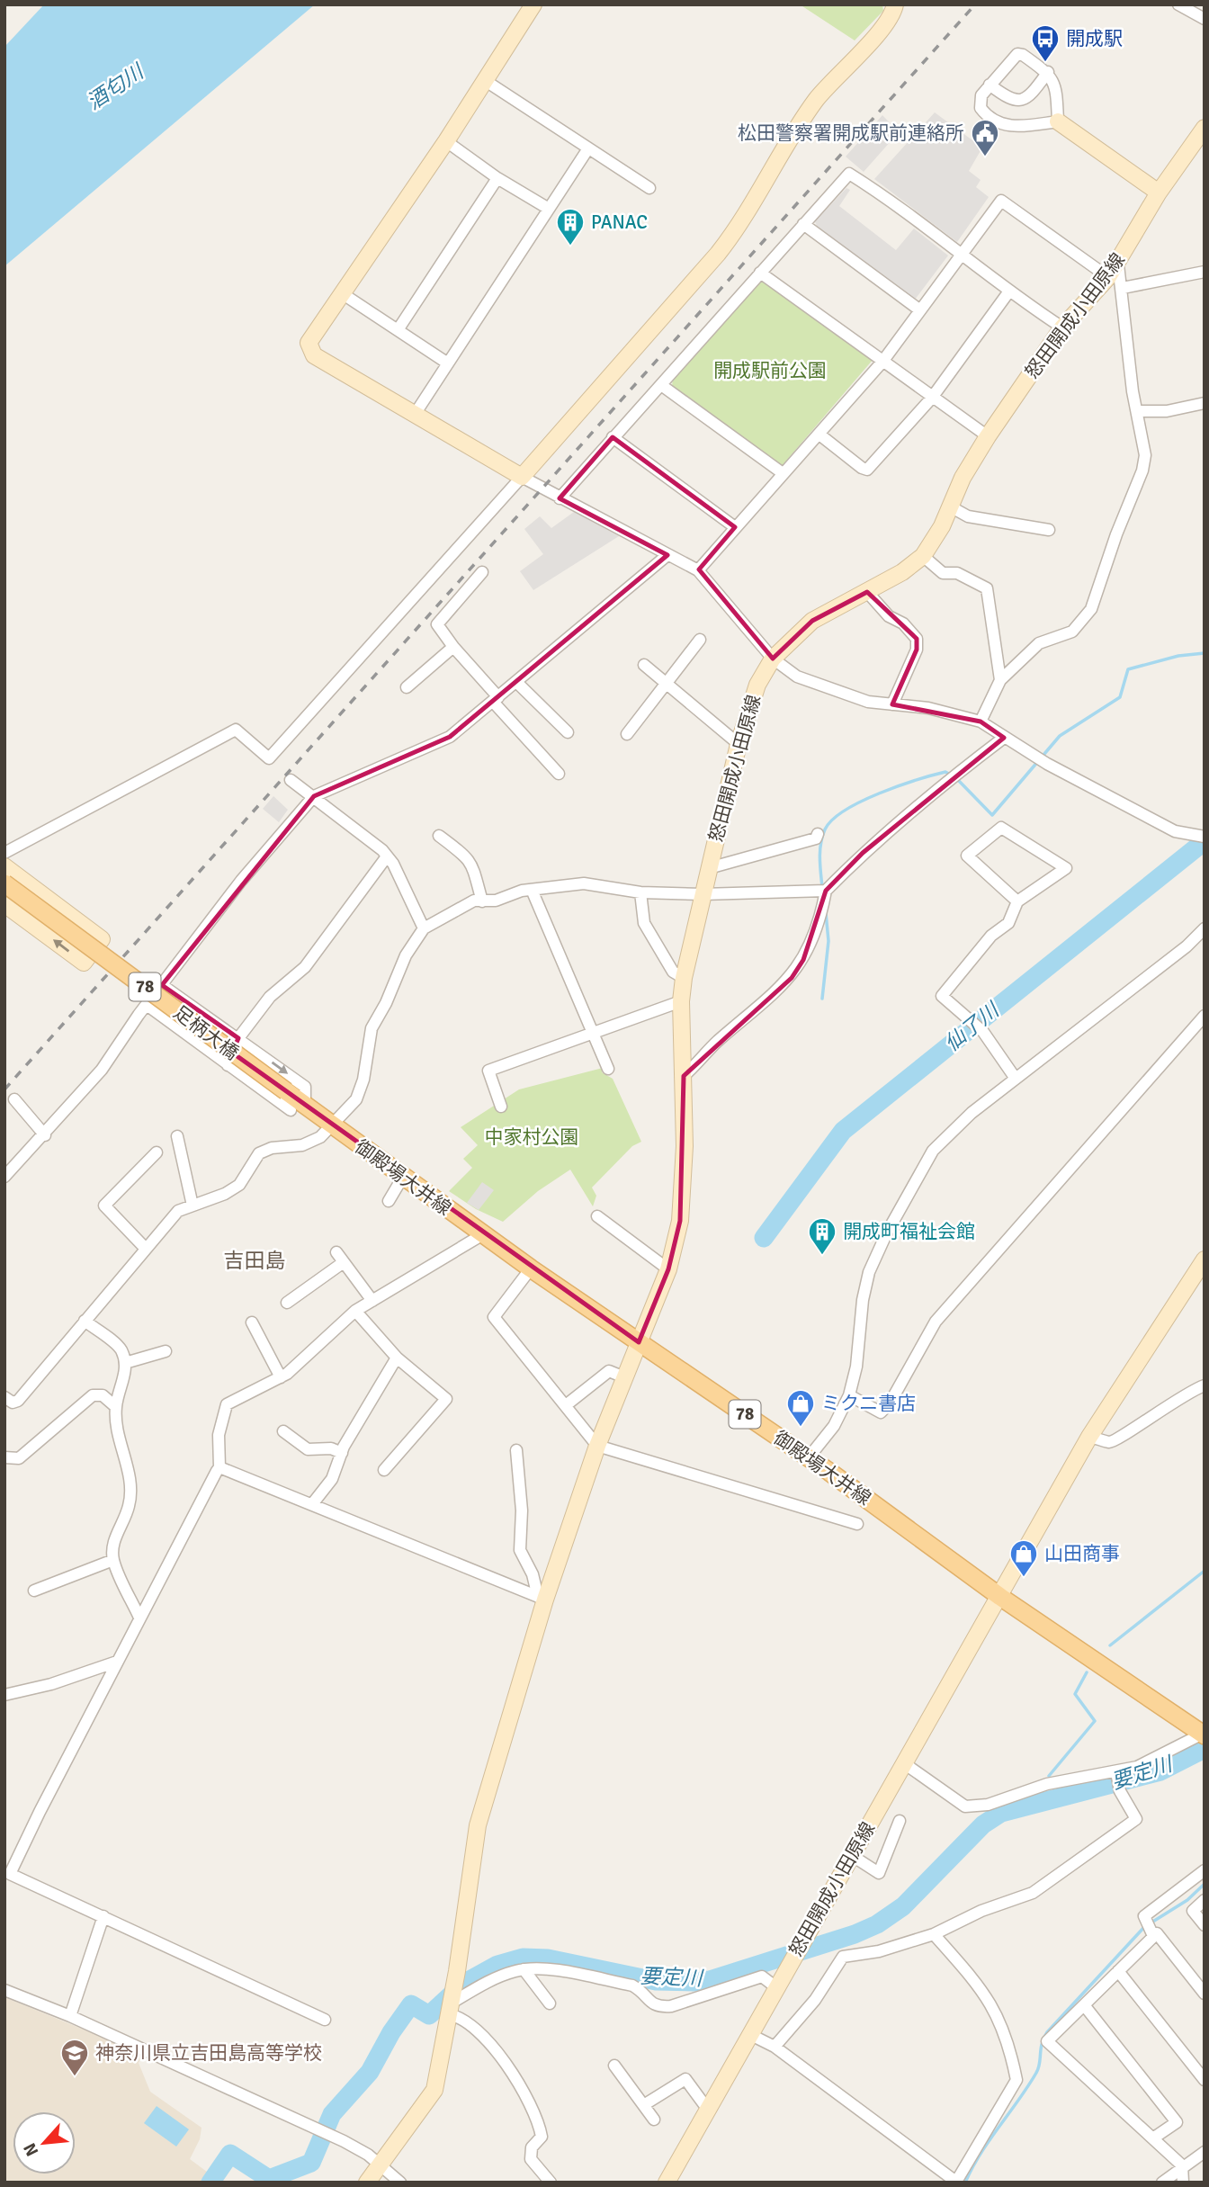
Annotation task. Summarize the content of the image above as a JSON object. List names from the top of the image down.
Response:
{
  "streets": {
    "main road": ["78", "足柄大橋", "御殿場大井線"],
    "street": ["怒田開成小田原線"]
  },
  "crossings": [
    ["怒田開成小田原線", "御殿場大井線"],
    ["足柄大橋", "御殿場大井線"]
  ],
  "districts": ["吉田島"],
  "water": ["酒匂川", "仙了川", "要定川"],
  "parks": ["開成駅前公園", "中家村公園"],
  "places": {
    "bus stop": ["開成駅"],
    "public building": ["松田警察署開成駅前連絡所"],
    "building": ["PANAC", "開成町福祉会館"],
    "shop": ["ミクニ書店", "山田商事"],
    "school or university": ["神奈川県立吉田島高等学校"]
  },
  "north": "bottom left"
}
